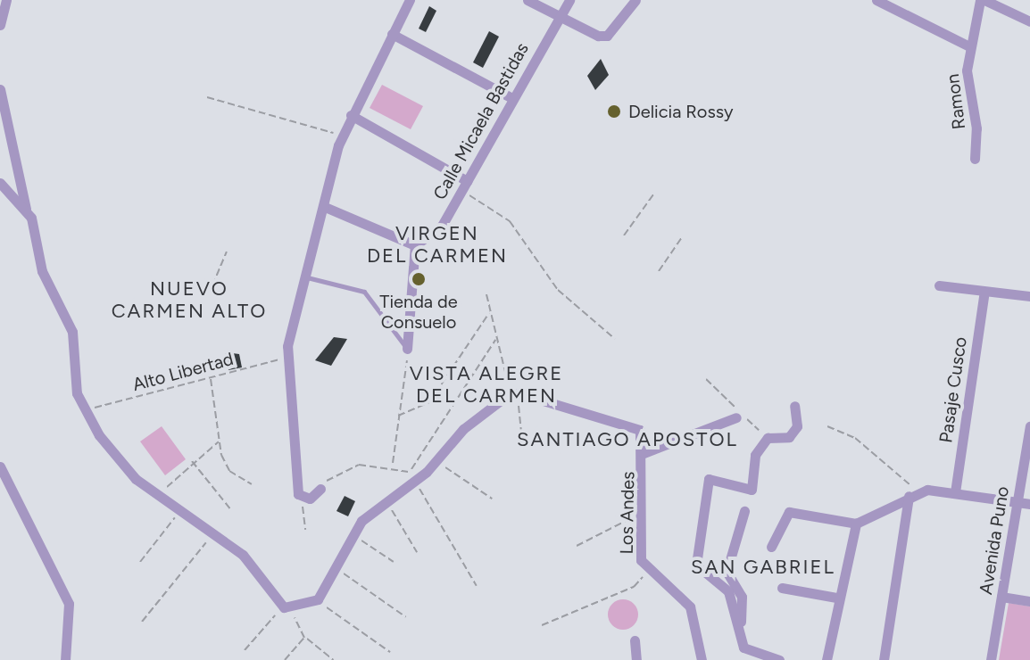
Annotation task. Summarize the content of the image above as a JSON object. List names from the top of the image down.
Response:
{
  "streets": {
    "street": [
      "Ramon",
      "Calle Micaela Bastidas",
      "Pasaje Cusco",
      "Los Andes",
      "Avenida Puno"
    ],
    "path": ["Alto Libertad"]
  },
  "districts": [
    "VIRGEN DEL CARMEN",
    "NUEVO CARMEN ALTO",
    "VISTA ALEGRE DEL CARMEN",
    "SANTIAGO APOSTOL",
    "SAN GABRIEL"
  ],
  "places": ["Delicia Rossy", "Tienda de Consuelo"]
}
